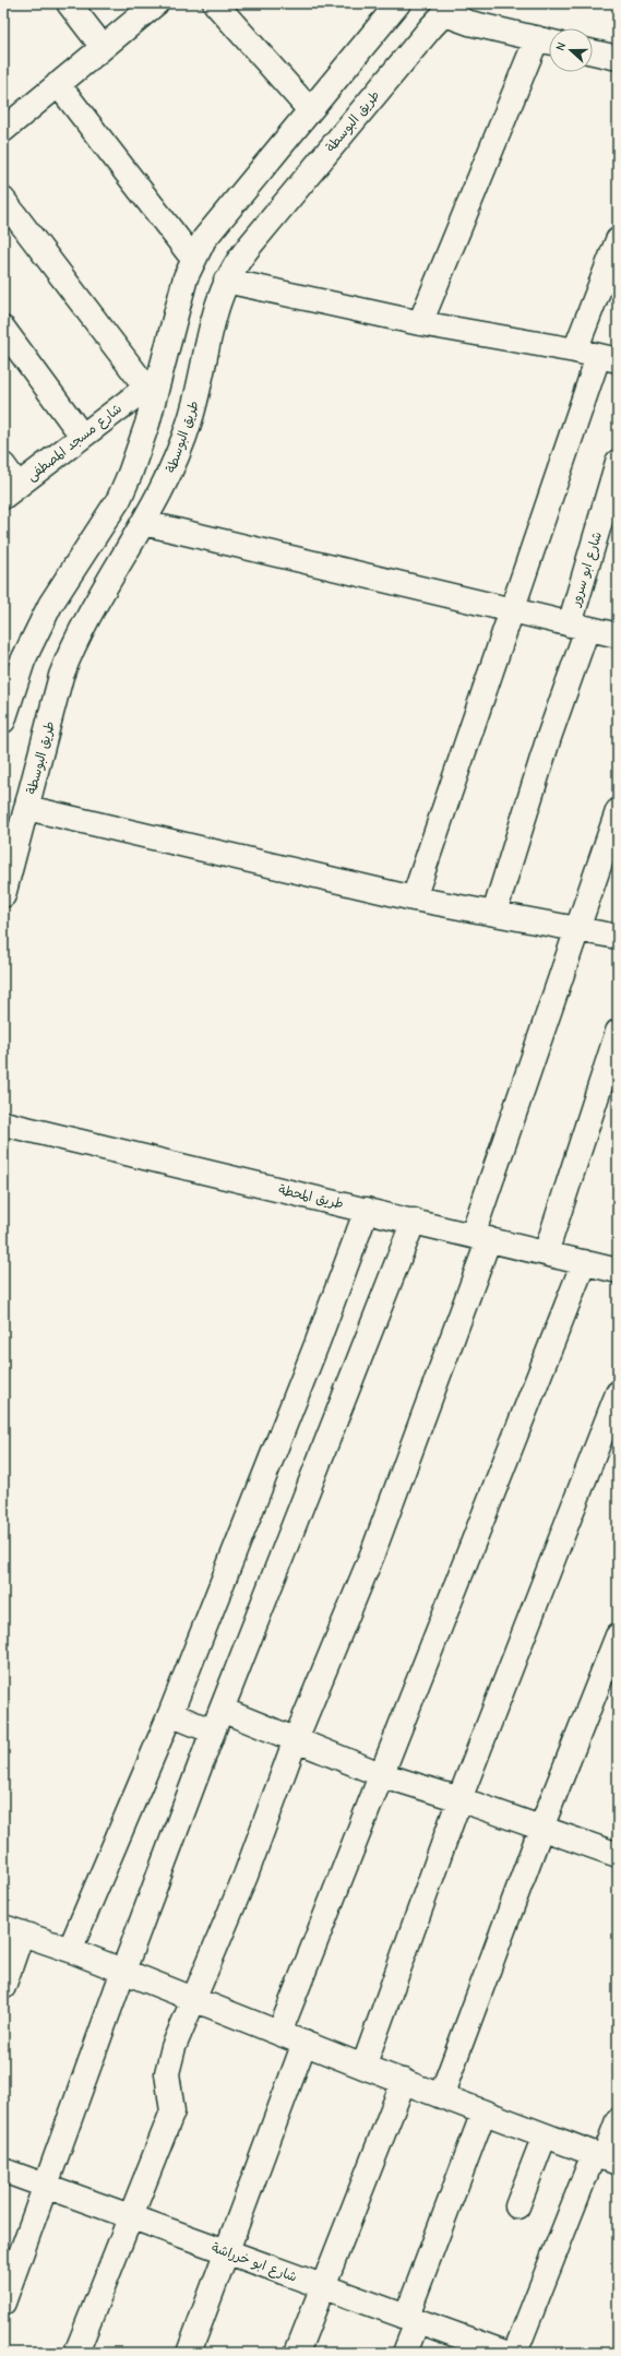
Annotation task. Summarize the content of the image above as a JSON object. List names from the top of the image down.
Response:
{
  "streets": {
    "street": [
      "طريق البوسطة",
      "شارع مسجد المصطفى",
      "شارع ابو سرور",
      "طريق المحطة",
      "شارع ابو خرراشة"
    ]
  },
  "north": "left"
}
